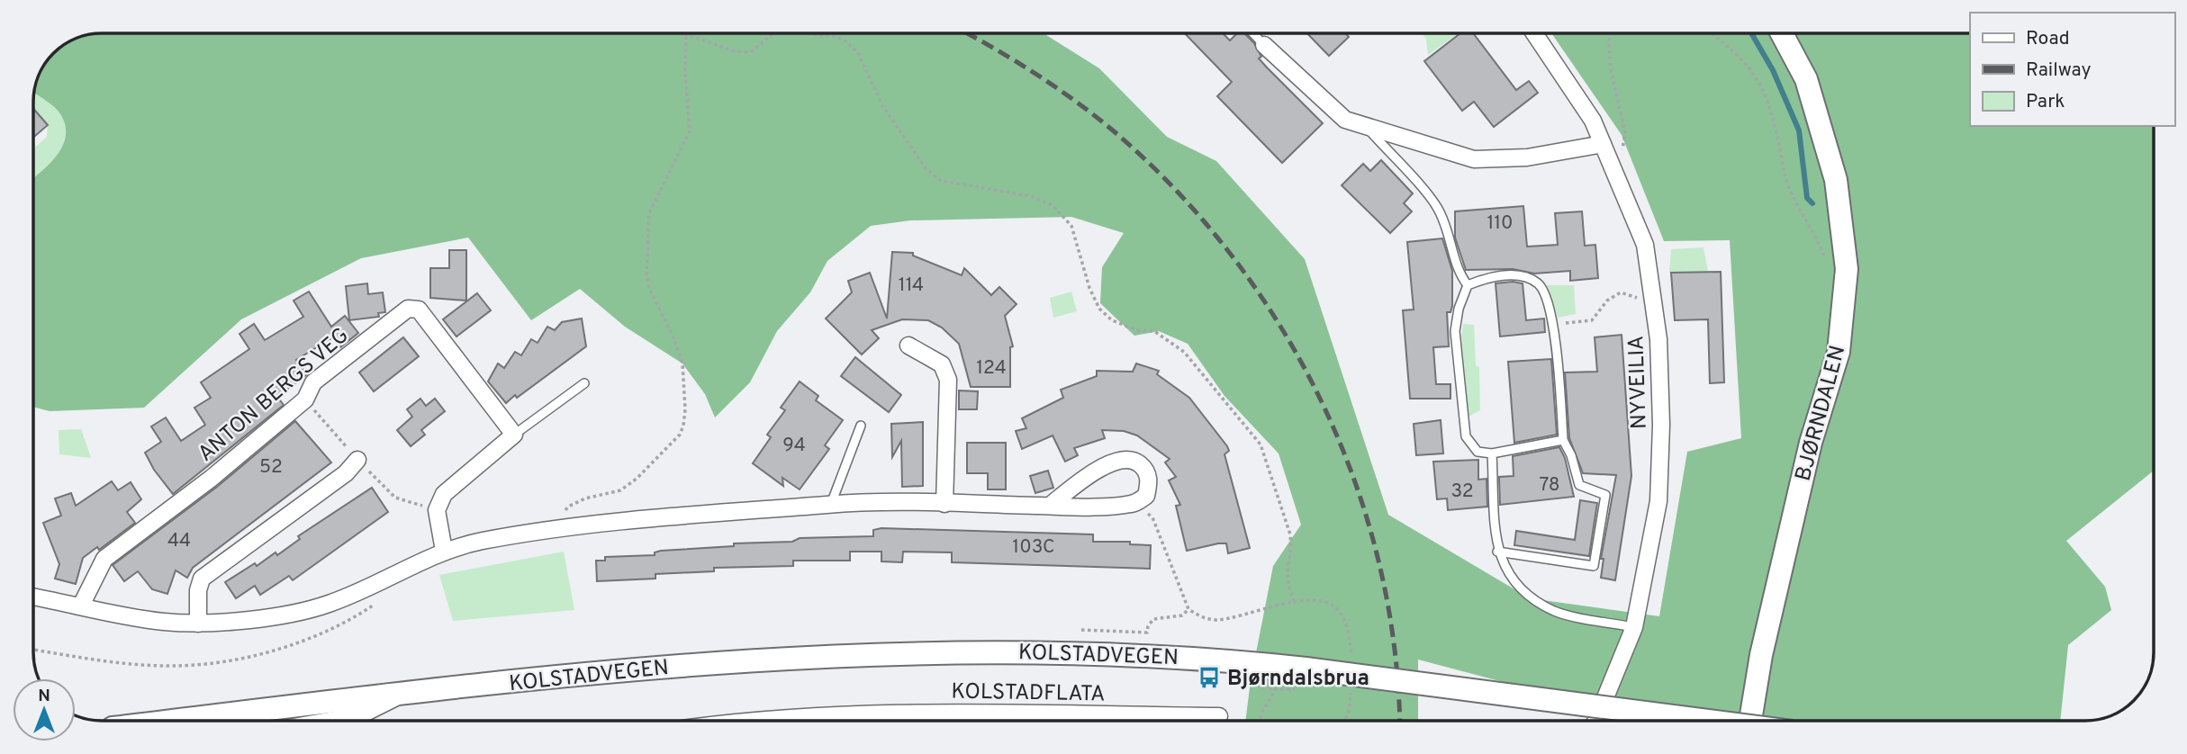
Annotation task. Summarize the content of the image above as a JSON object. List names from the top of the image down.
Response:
{
  "streets": {
    "main road": ["BJØRNDALEN", "KOLSTADVEGEN"],
    "street": ["NYVEILIA", "ANTON BERGS VEG", "KOLSTADFLATA"]
  },
  "places": {
    "bus stop": ["Bjørndalsbrua"]
  },
  "house_numbers": [
    "110",
    "114",
    "124",
    "94",
    "52",
    "78",
    "32",
    "44",
    "103C"
  ],
  "legend": ["Road", "Railway", "Park"],
  "north": "top"
}
